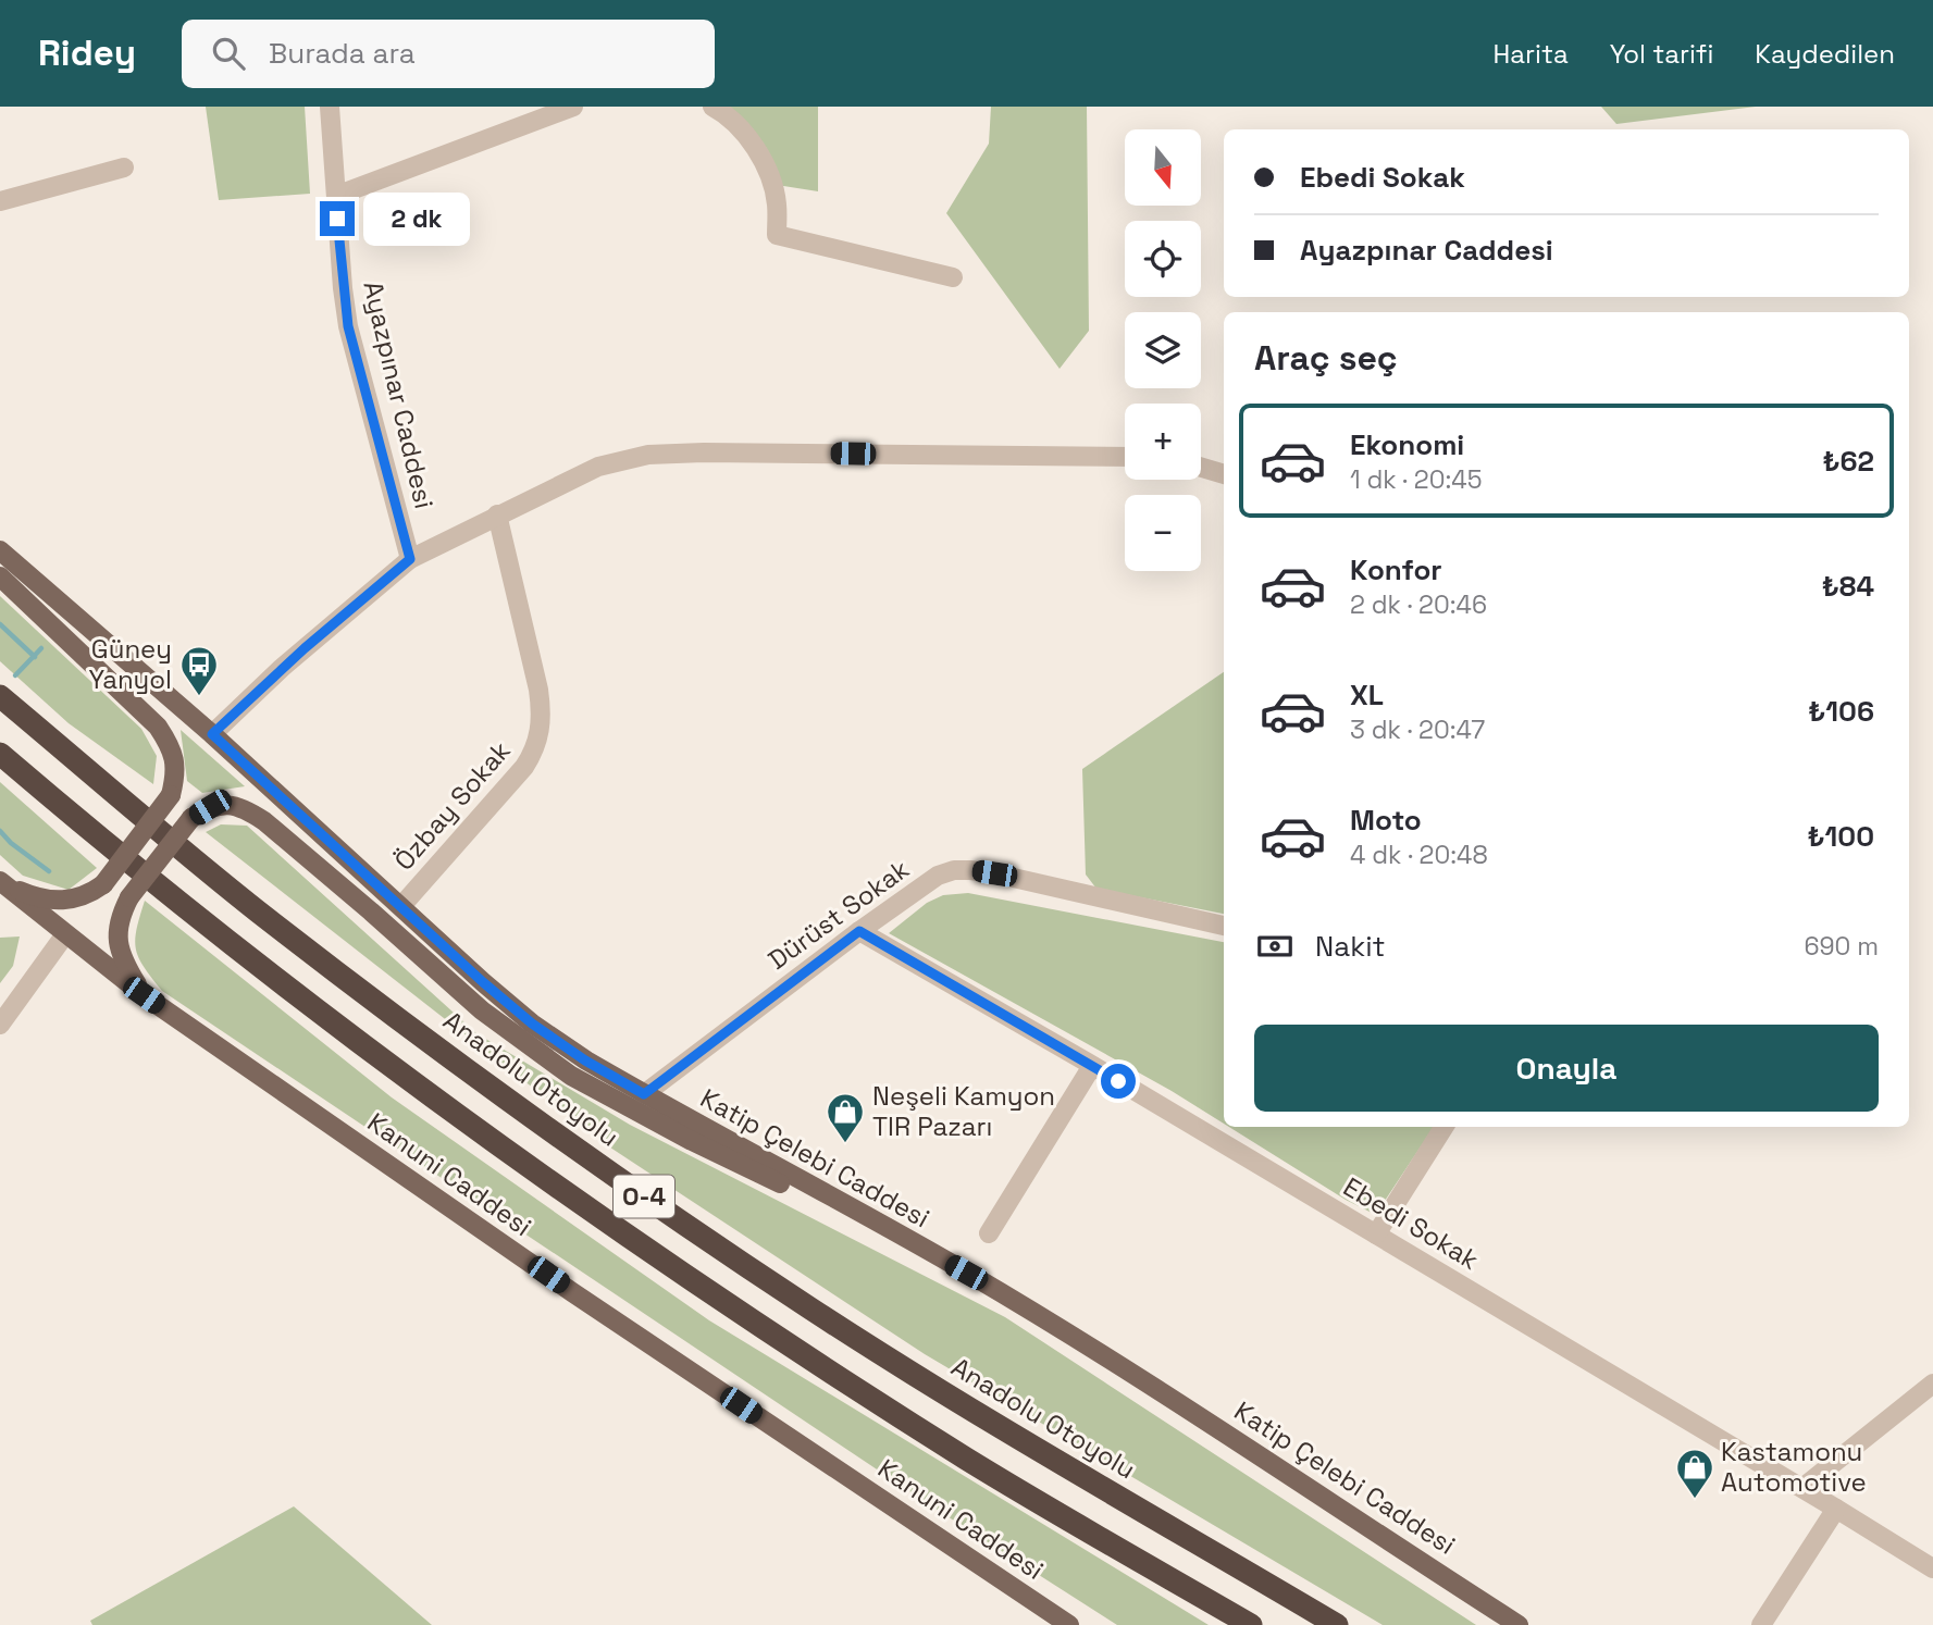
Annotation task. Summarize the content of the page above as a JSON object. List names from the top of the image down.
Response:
{
  "streets": {
    "highway": ["Anadolu Otoyolu", "O-4"],
    "main road": ["Katip Çelebi Caddesi", "Kanuni Caddesi"],
    "street": [
      "Ayazpınar Caddesi",
      "Özbay Sokak",
      "Dürüst Sokak",
      "Ebedi Sokak"
    ]
  },
  "crossings": [
    ["Özbay Sokak", "Katip Çelebi Caddesi"],
    ["Dürüst Sokak", "Katip Çelebi Caddesi"],
    ["Dürüst Sokak", "Ebedi Sokak"]
  ],
  "places": {
    "bus stop": ["Güney Yanyol"],
    "shop": ["Neşeli Kamyon TIR Pazarı", "Kastamonu Automotive"]
  },
  "north": "bottom",
  "page": {
    "header": "Ridey",
    "search": "Burada ara",
    "nav": ["Harita", "Yol tarifi", "Kaydedilen"],
    "map_buttons": ["+", "−"],
    "banner": ["Ebedi Sokak", "Ayazpınar Caddesi"],
    "bubble": "2 dk",
    "heading": "Araç seç",
    "list": [
      {
        "name": "Ekonomi",
        "note": "1 dk · 20:45",
        "value": "₺62"
      },
      {
        "name": "Konfor",
        "note": "2 dk · 20:46",
        "value": "₺84"
      },
      {
        "name": "XL",
        "note": "3 dk · 20:47",
        "value": "₺106"
      },
      {
        "name": "Moto",
        "note": "4 dk · 20:48",
        "value": "₺100"
      }
    ],
    "pay": ["Nakit", "690 m"],
    "buttons": "Onayla"
  }
}
